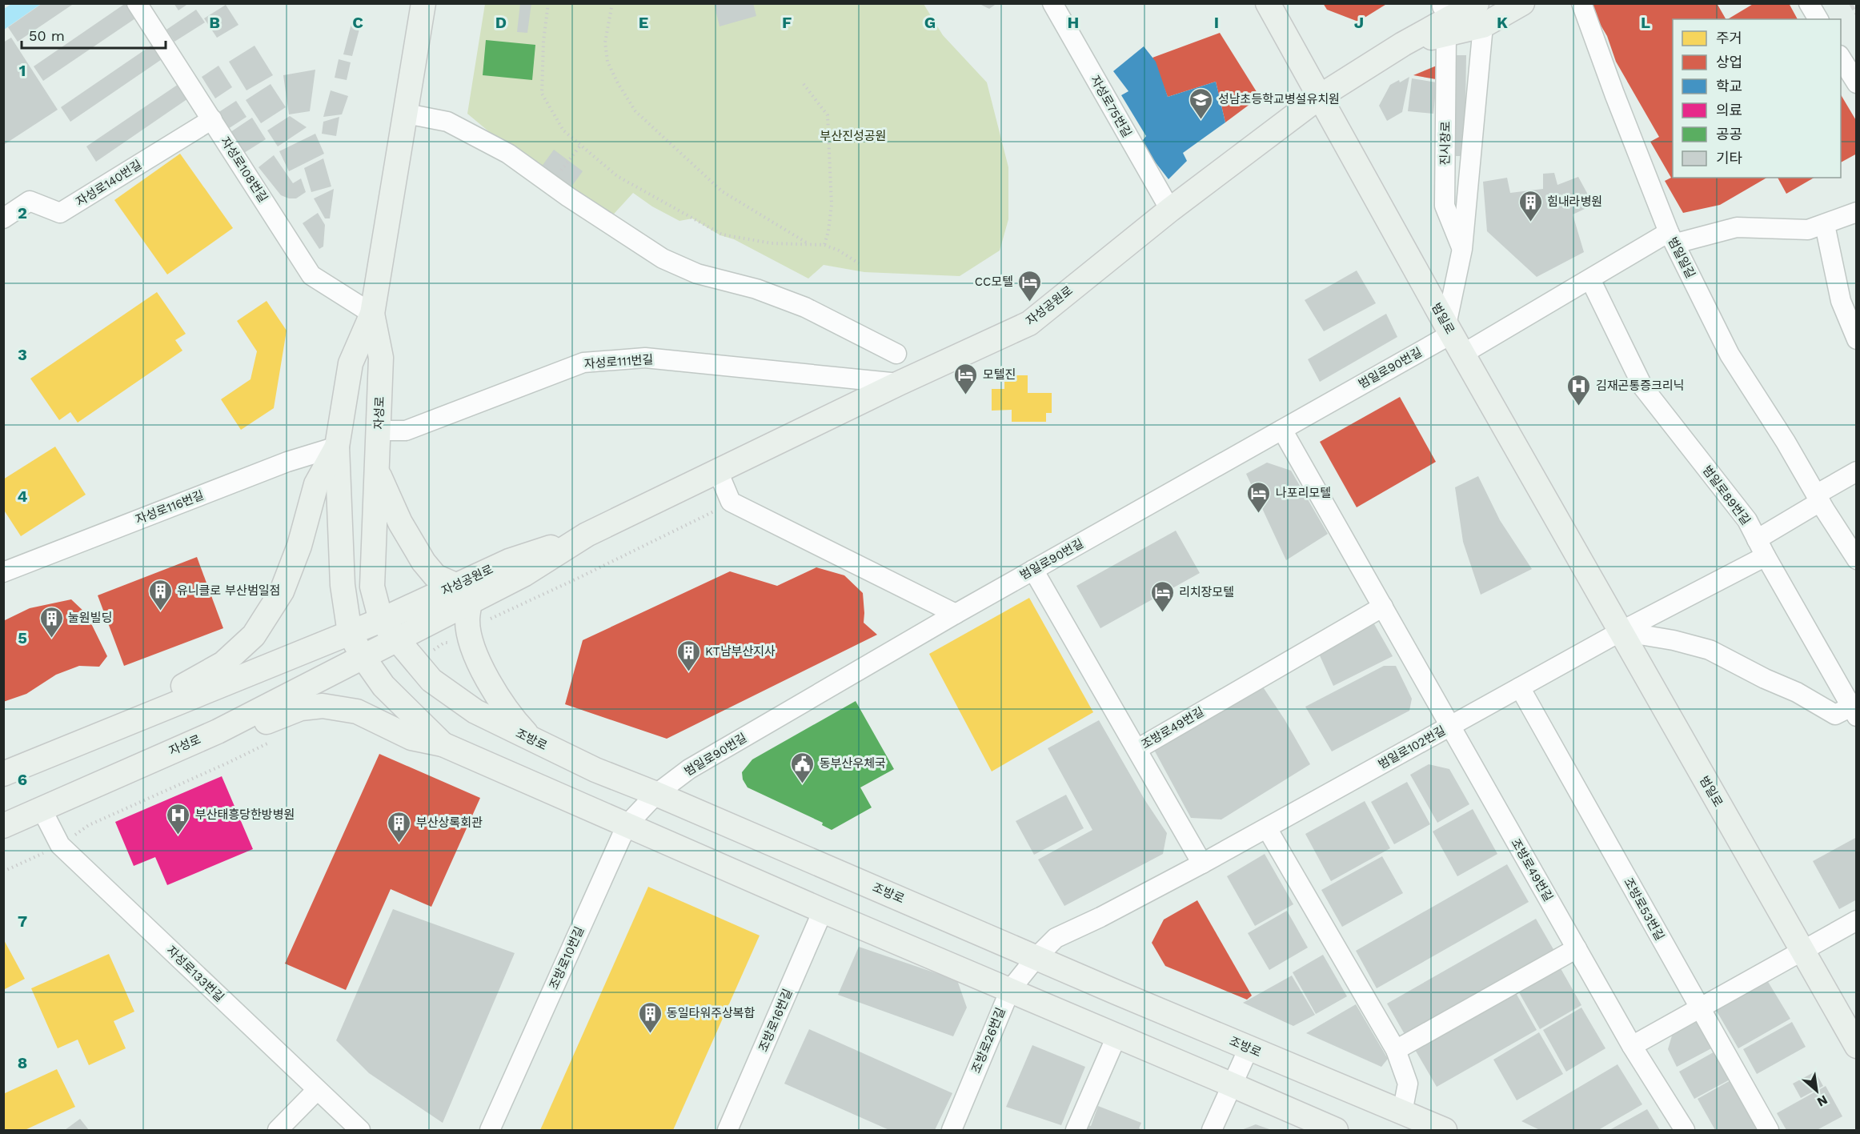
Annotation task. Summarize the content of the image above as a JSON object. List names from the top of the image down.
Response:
{
  "streets": {
    "main road": [
      "자성공원로",
      "범일로",
      "자성로",
      "조방로"
    ],
    "street": [
      "자성로75번길",
      "진시장로",
      "자성로108번길",
      "자성로140번길",
      "범일일길",
      "자성로111번길",
      "범일로90번길",
      "범일로89번길",
      "자성로116번길",
      "조방로49번길",
      "범일로102번길",
      "조방로53번길",
      "조방로10번길",
      "자성로133번길",
      "조방로16번길",
      "조방로26번길"
    ]
  },
  "crossings": [
    ["자성로75번길", "자성공원로"],
    ["자성로108번길", "자성로140번길"],
    ["자성로108번길", "자성로"],
    ["범일일길", "범일로102번길"],
    ["자성공원로", "범일로"],
    ["자성공원로", "자성로111번길"],
    ["자성공원로", "자성로"],
    ["자성공원로", "조방로"],
    ["범일로", "범일로90번길"],
    ["범일로", "범일로102번길"],
    ["자성로111번길", "자성로"],
    ["범일로90번길", "조방로49번길"],
    ["범일로90번길", "조방로"],
    ["범일로90번길", "조방로10번길"],
    ["자성로", "자성로116번길"],
    ["자성로", "조방로"],
    ["자성로", "자성로133번길"],
    ["범일로89번길", "범일로102번길"],
    ["조방로49번길", "범일로102번길"],
    ["조방로", "범일로102번길"],
    ["조방로", "조방로10번길"],
    ["조방로", "조방로26번길"],
    ["범일로102번길", "조방로53번길"],
    ["범일로102번길", "조방로26번길"]
  ],
  "parks": ["부산진성공원"],
  "places": {
    "school or university": ["성남초등학교병설유치원"],
    "building": [
      "힘내라병원",
      "유니클로 부산범일점",
      "눌원빌딩",
      "KT남부산지사",
      "부산상록회관",
      "동일타워주상복합"
    ],
    "hotel": [
      "CC모텔",
      "모텔진",
      "나포리모텔",
      "리치장모텔"
    ],
    "hospital": ["김재곤통증크리닉", "부산태흥당한방병원"],
    "public building": ["동부산우체국"]
  },
  "legend": [
    "주거",
    "상업",
    "학교",
    "의료",
    "공공",
    "기타"
  ],
  "scale_bar": "50 m",
  "north": "bottom right",
  "grid": {
    "columns": [
      "B",
      "C",
      "D",
      "E",
      "F",
      "G",
      "H",
      "I",
      "J",
      "K",
      "L"
    ],
    "rows": [
      "1",
      "2",
      "3",
      "4",
      "5",
      "6",
      "7",
      "8"
    ]
  }
}
